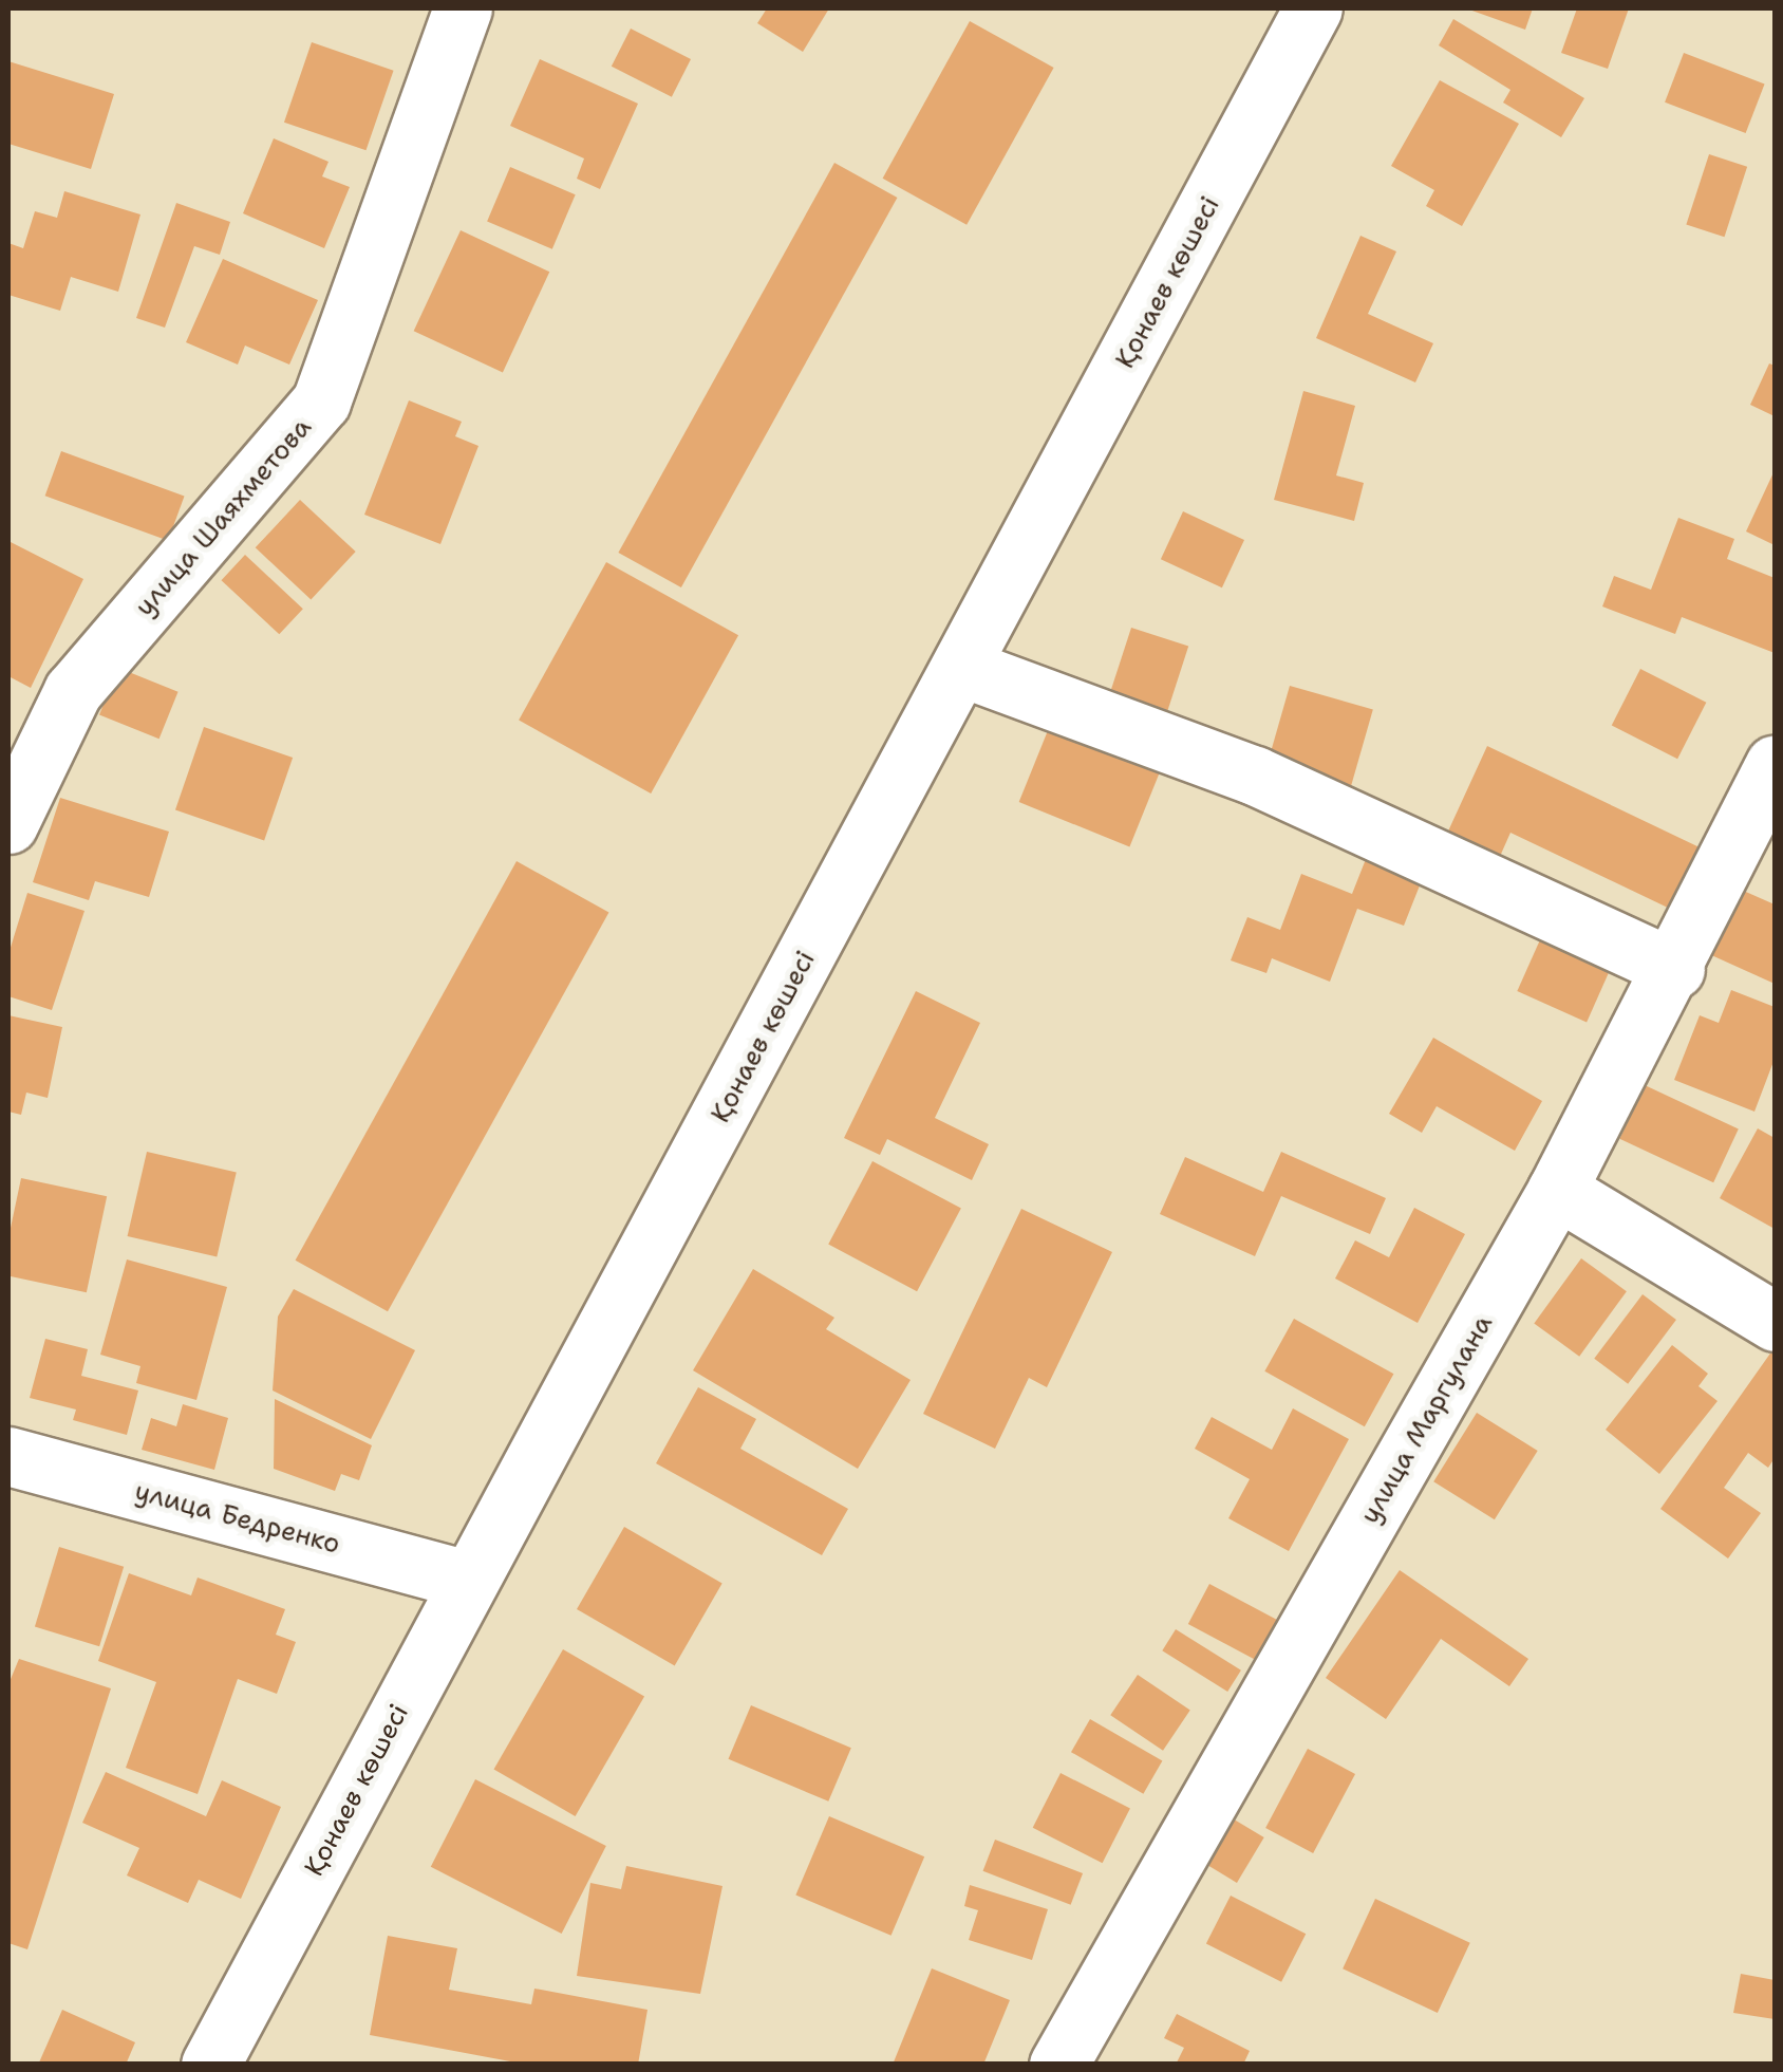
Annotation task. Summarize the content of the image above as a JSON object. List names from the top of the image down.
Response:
{
  "streets": {
    "street": [
      "Қонаев көшесі",
      "улица Шаяхметова",
      "улица Маргулана",
      "улица Бедренко"
    ]
  },
  "crossings": [
    ["Қонаев көшесі", "улица Бедренко"]
  ]
}
